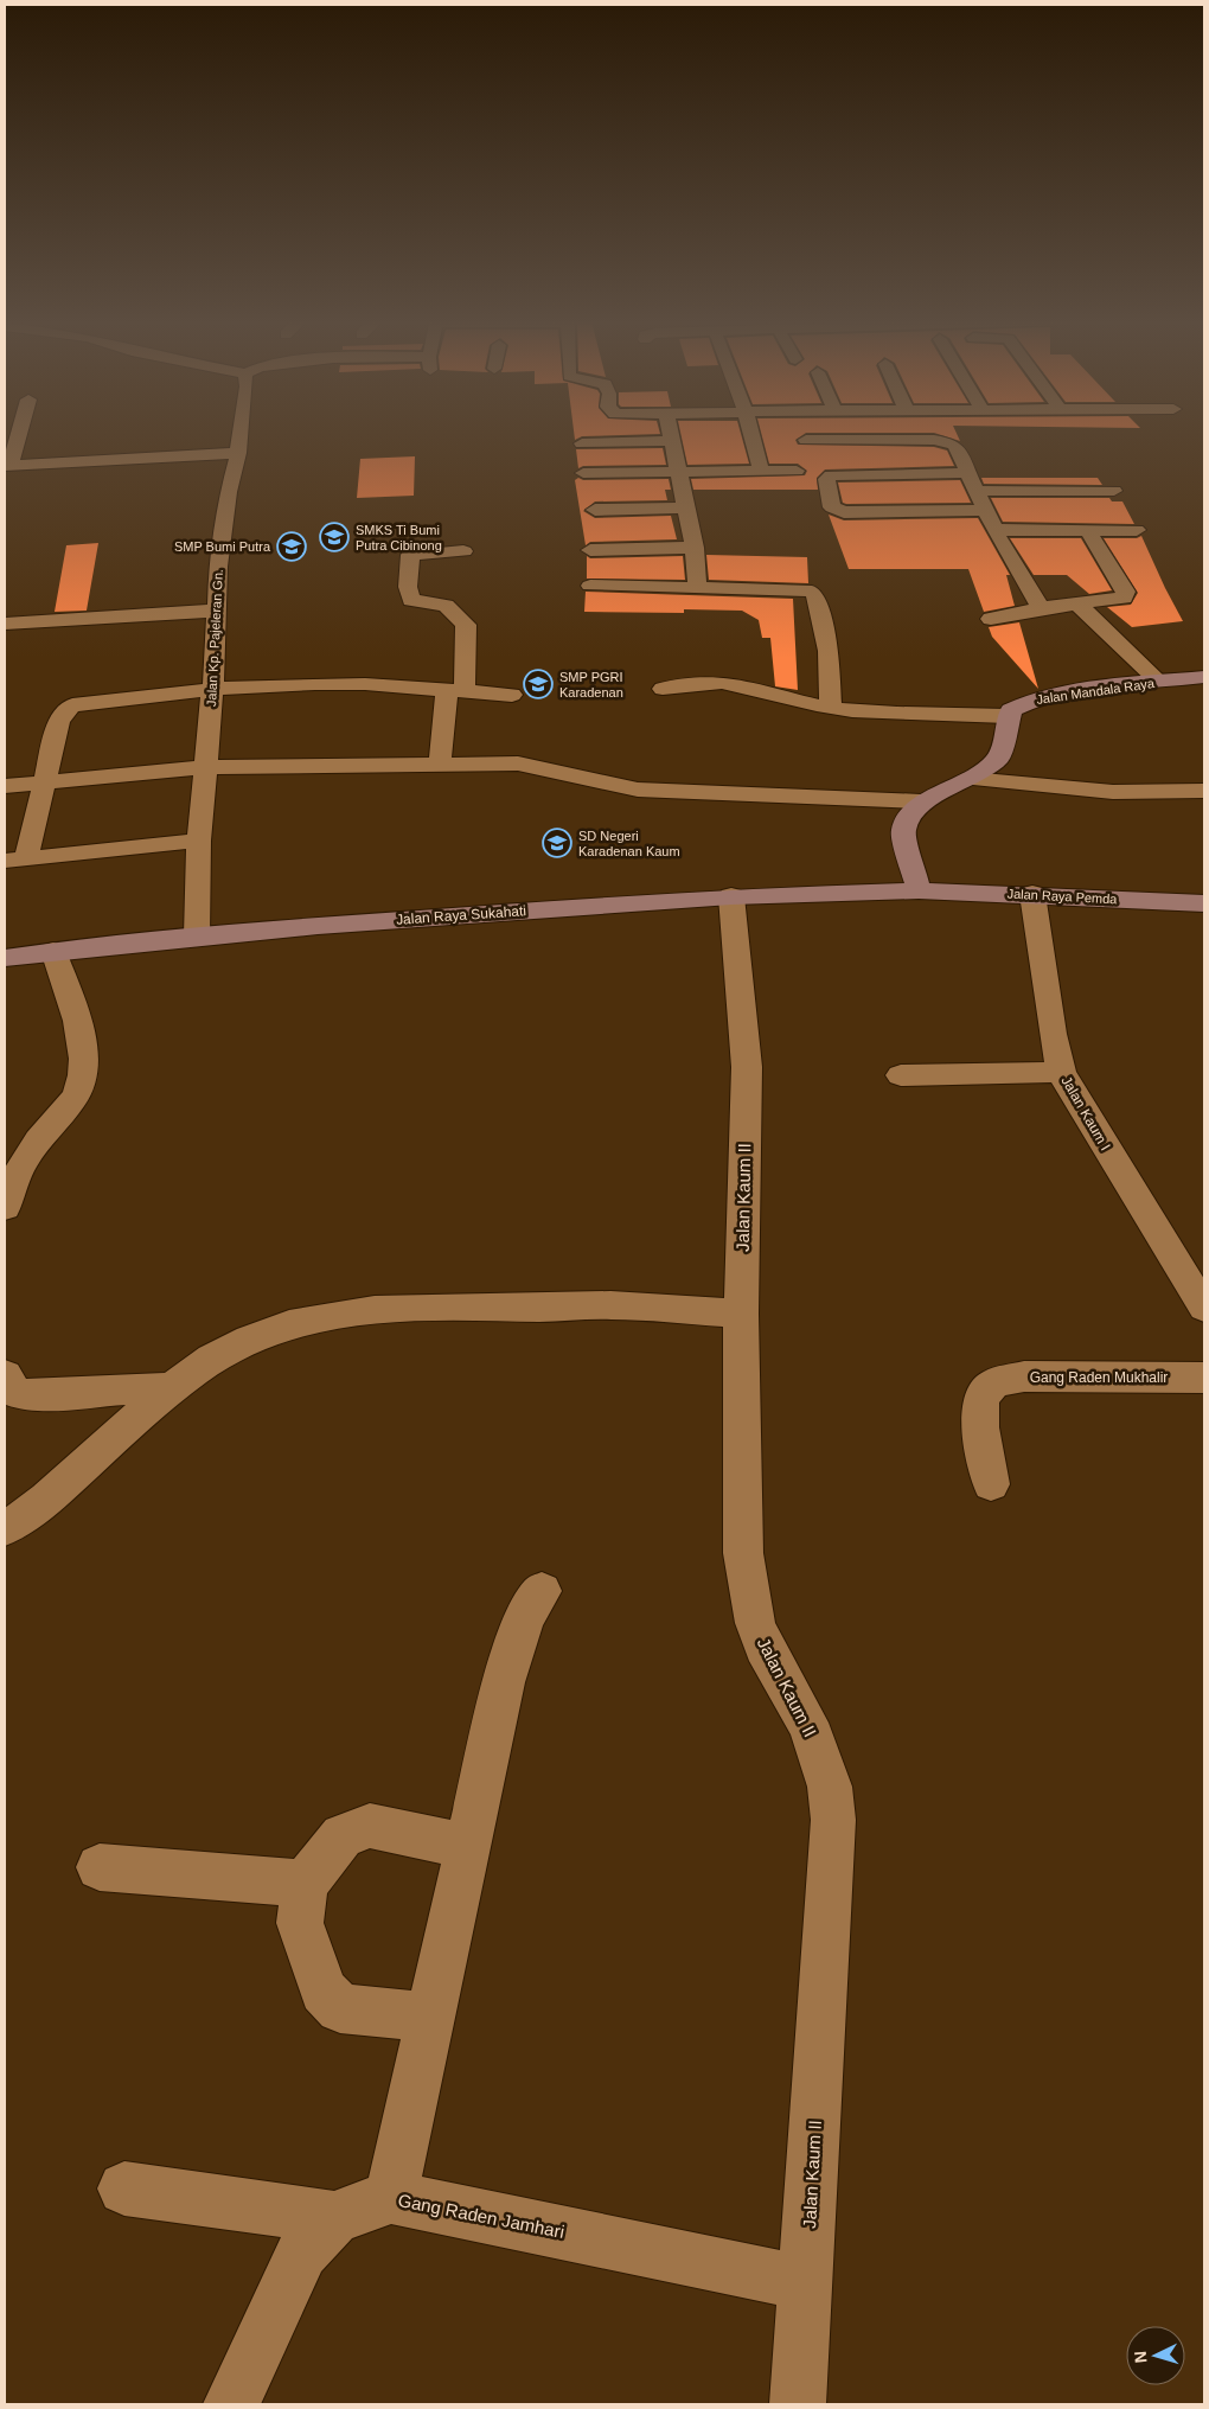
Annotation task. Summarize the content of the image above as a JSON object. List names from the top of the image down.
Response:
{
  "streets": {
    "main road": ["Jalan Mandala Raya", "Jalan Raya Pemda", "Jalan Raya Sukahati"],
    "street": [
      "Jalan Kp. Pajeleran Gn.",
      "Jalan Kaum I",
      "Jalan Kaum II",
      "Gang Raden Mukhalir",
      "Gang Raden Jamhari"
    ]
  },
  "crossings": [
    ["Jalan Kp. Pajeleran Gn.", "Jalan Raya Sukahati"],
    ["Jalan Raya Pemda", "Jalan Raya Sukahati"],
    ["Jalan Raya Pemda", "Jalan Kaum I"],
    ["Jalan Raya Sukahati", "Jalan Kaum II"],
    ["Jalan Kaum II", "Gang Raden Jamhari"]
  ],
  "places": {
    "school or university": [
      "SMKS Ti Bumi Putra Cibinong",
      "SMP Bumi Putra",
      "SMP PGRI Karadenan",
      "SD Negeri Karadenan Kaum"
    ]
  },
  "north": "left"
}
